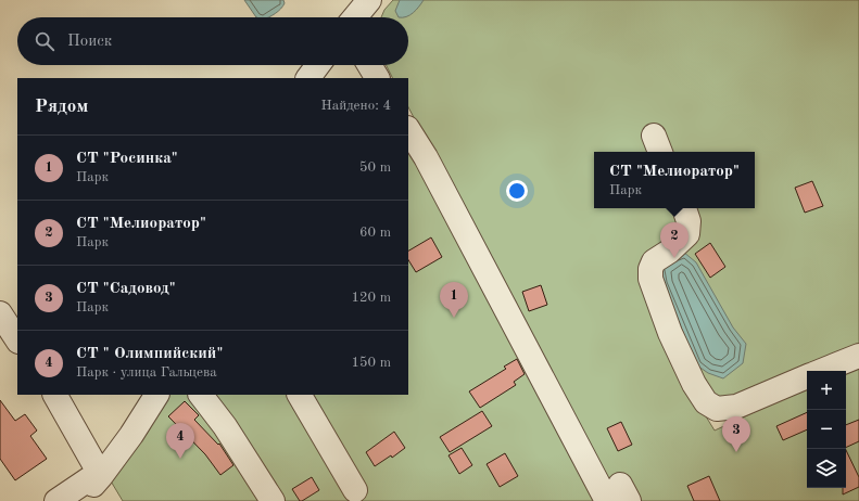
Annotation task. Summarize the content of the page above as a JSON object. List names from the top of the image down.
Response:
{
  "page": {
    "search": "Поиск",
    "heading": ["Рядом", "Найдено: 4"],
    "list": [
      {
        "mark": "1",
        "name": "СТ \"Росинка\"",
        "note": "Парк",
        "value": "50 m"
      },
      {
        "mark": "2",
        "name": "СТ \"Мелиоратор\"",
        "note": "Парк",
        "value": "60 m"
      },
      {
        "mark": "3",
        "name": "СТ \"Садовод\"",
        "note": "Парк",
        "value": "120 m"
      },
      {
        "mark": "4",
        "name": "СТ \" Олимпийский\"",
        "note": "Парк · улица Гальцева",
        "value": "150 m"
      }
    ],
    "popup": ["СТ \"Мелиоратор\"", "Парк"],
    "pins": [
      "2",
      "1",
      "3",
      "4"
    ],
    "map_buttons": ["+", "−"]
  }
}
